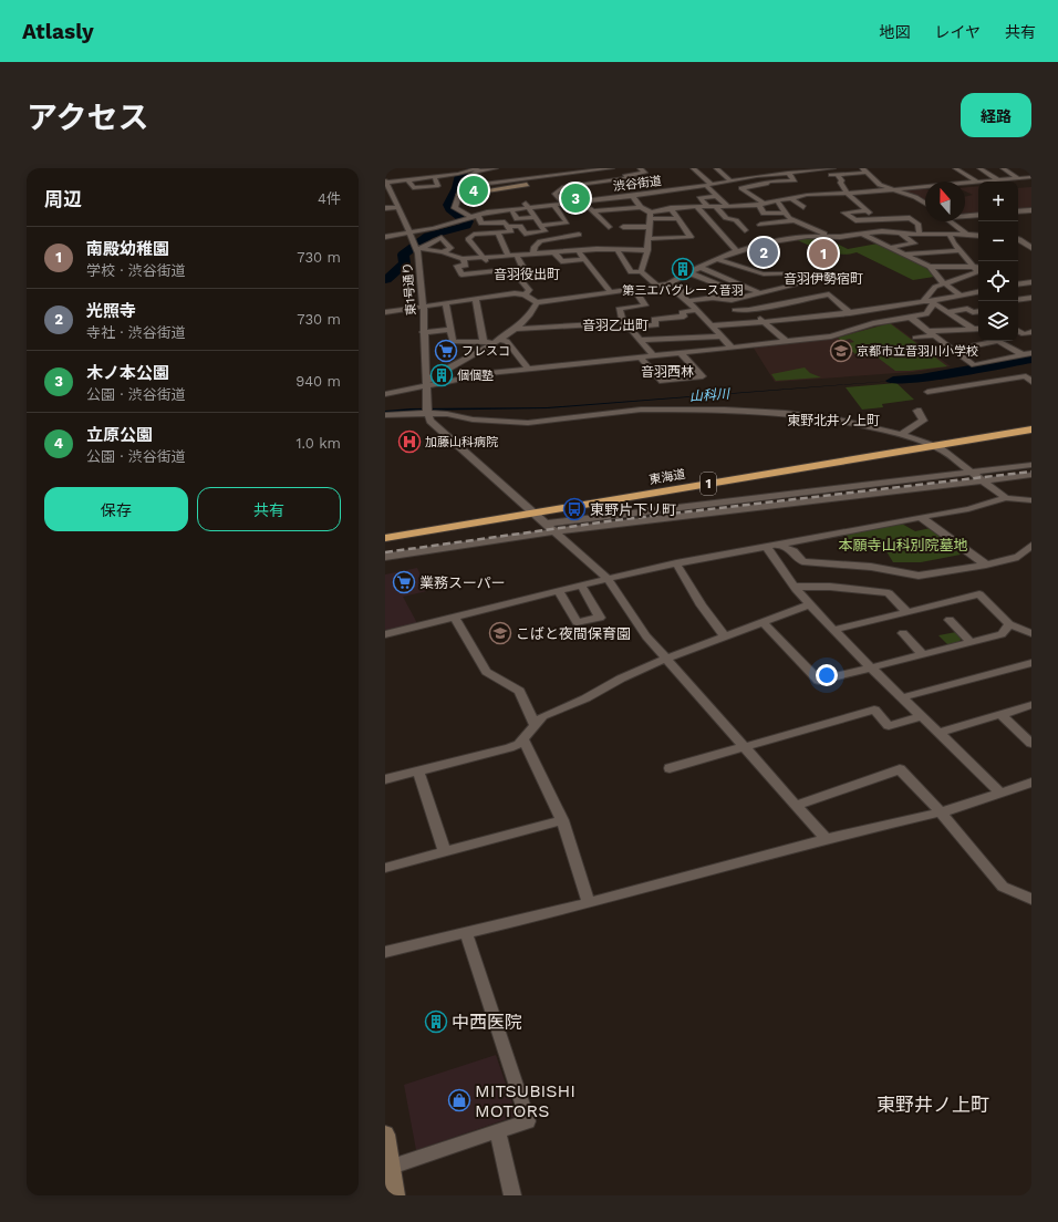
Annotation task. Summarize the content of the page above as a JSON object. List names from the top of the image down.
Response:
{
  "streets": {
    "highway": ["東海道", "1"],
    "street": ["渋谷街道", "東1号通り"]
  },
  "crossings": [
    ["渋谷街道", "東1号通り"]
  ],
  "districts": [
    "音羽役出町",
    "音羽伊勢宿町",
    "音羽乙出町",
    "音羽西林",
    "東野北井ノ上町",
    "東野井ノ上町"
  ],
  "water": ["山科川"],
  "parks": ["本願寺山科別院墓地"],
  "places": {
    "building": ["第三エバグレース音羽", "個個塾", "中西医院"],
    "supermarket": ["フレスコ", "業務スーパー"],
    "school or university": ["京都市立音羽川小学校", "こばと夜間保育園"],
    "hospital": ["加藤山科病院"],
    "bus stop": ["東野片下リ町"],
    "shop": ["MITSUBISHI MOTORS"]
  },
  "north": "top",
  "page": {
    "header": "Atlasly",
    "nav": ["地図", "レイヤ", "共有"],
    "title": "アクセス",
    "buttons": [
      "経路",
      ["保存", "共有"]
    ],
    "heading": ["周辺", "4件"],
    "pins": [
      "4",
      "3",
      "2",
      "1"
    ],
    "map_buttons": ["+", "−"],
    "list": [
      {
        "mark": "1",
        "name": "南殿幼稚園",
        "note": "学校 · 渋谷街道",
        "value": "730 m"
      },
      {
        "mark": "2",
        "name": "光照寺",
        "note": "寺社 · 渋谷街道",
        "value": "730 m"
      },
      {
        "mark": "3",
        "name": "木ノ本公園",
        "note": "公園 · 渋谷街道",
        "value": "940 m"
      },
      {
        "mark": "4",
        "name": "立原公園",
        "note": "公園 · 渋谷街道",
        "value": "1.0 km"
      }
    ]
  }
}
